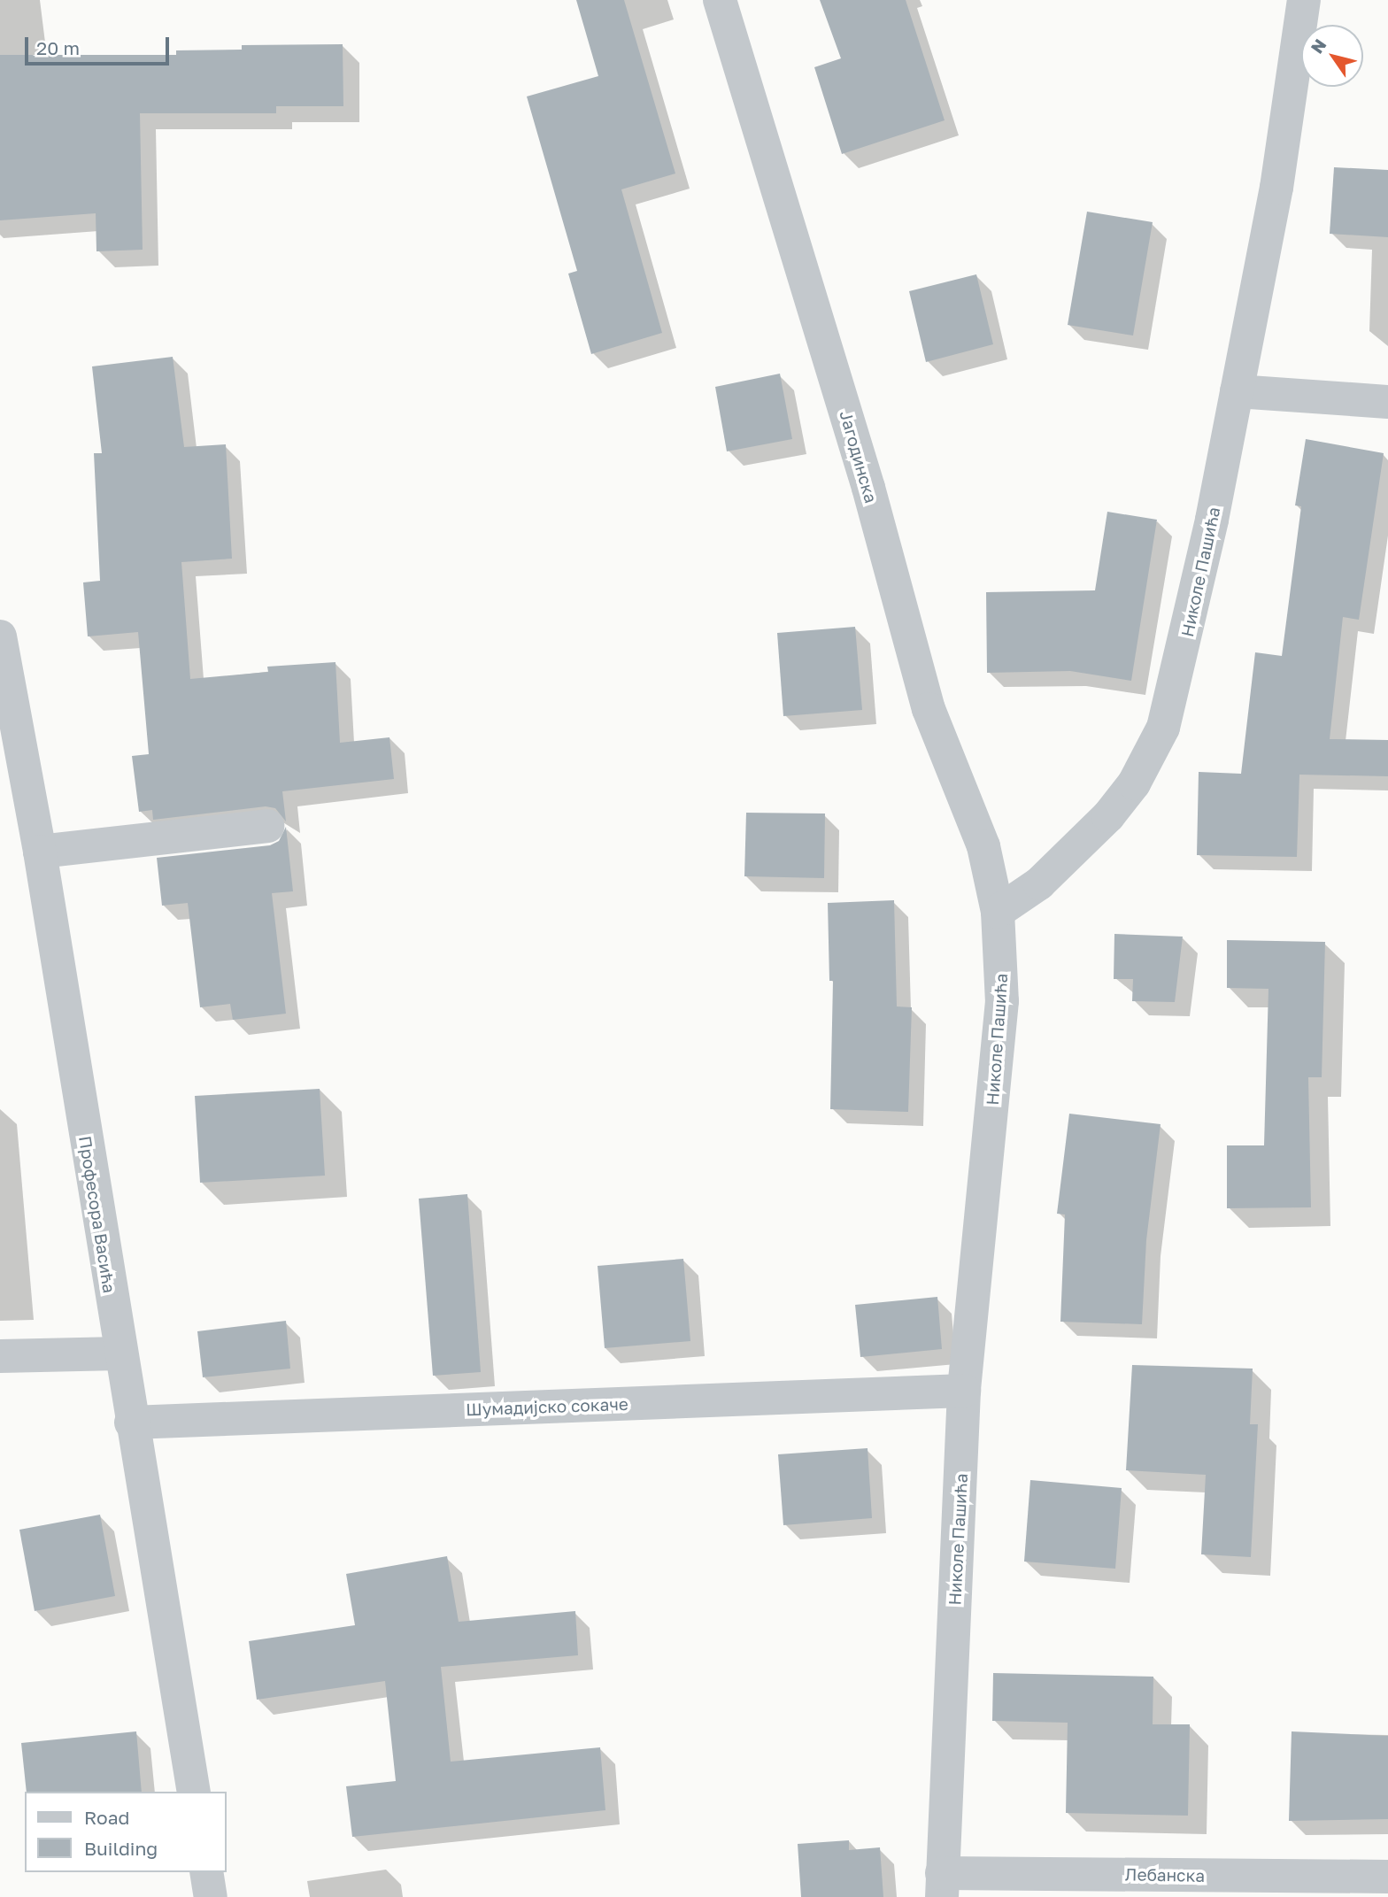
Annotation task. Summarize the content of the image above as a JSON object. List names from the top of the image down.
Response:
{
  "streets": {
    "street": [
      "Јагодинска",
      "Николе Пашића",
      "Професора Васића",
      "Шумадијско сокаче",
      "Лебанска"
    ]
  },
  "crossings": [
    ["Јагодинска", "Николе Пашића"],
    ["Николе Пашића", "Шумадијско сокаче"],
    ["Николе Пашића", "Лебанска"],
    ["Професора Васића", "Шумадијско сокаче"]
  ],
  "legend": ["Road", "Building"],
  "scale_bar": "20 m",
  "north": "top left"
}
